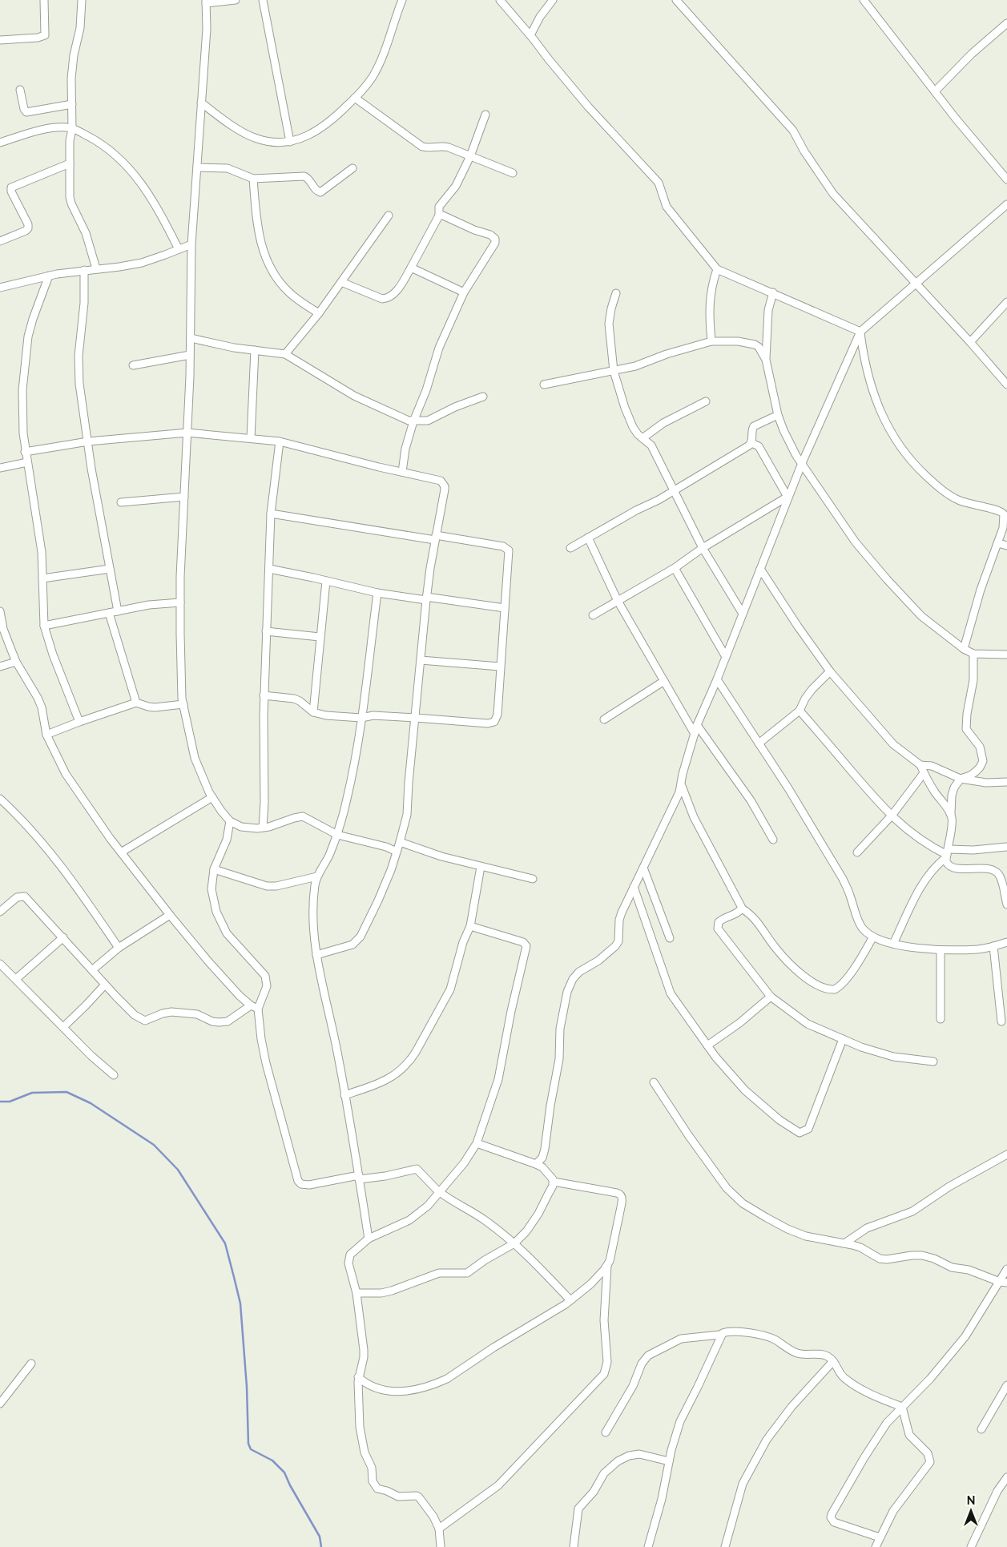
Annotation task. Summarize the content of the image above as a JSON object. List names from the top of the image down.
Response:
{
  "north": "top"
}
